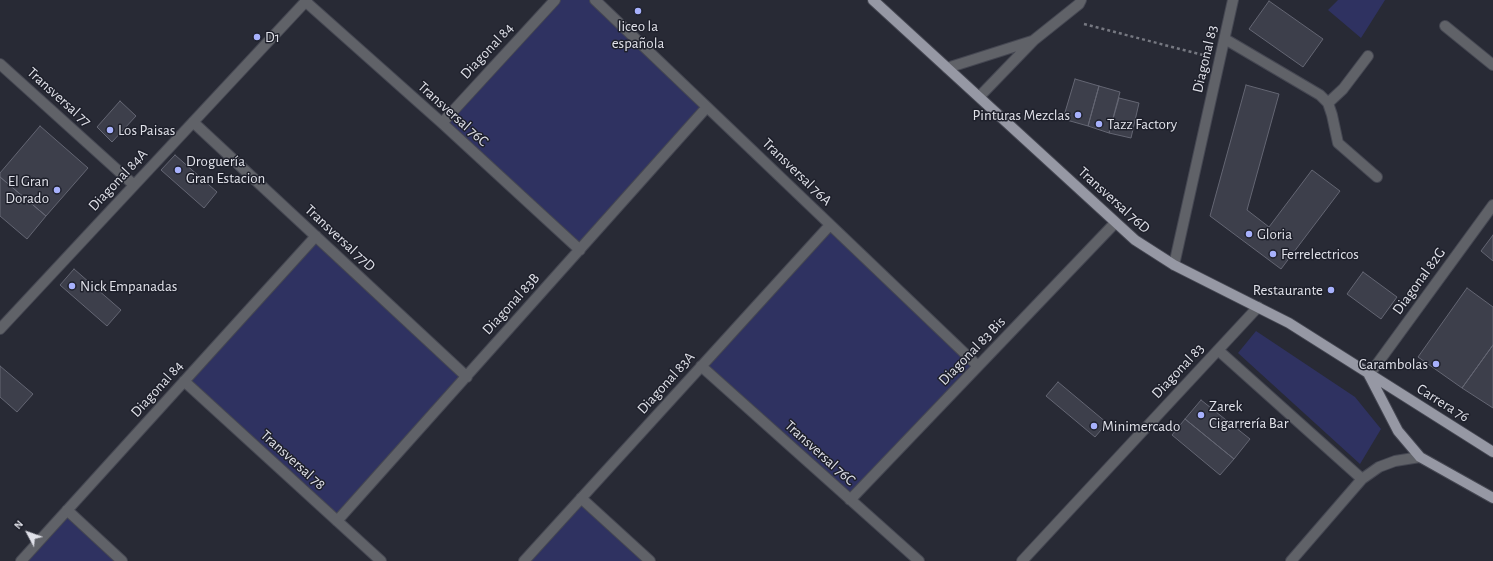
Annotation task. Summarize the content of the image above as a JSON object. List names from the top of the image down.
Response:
{
  "streets": {
    "main road": ["Transversal 76D", "Carrera 76"],
    "street": [
      "Diagonal 84",
      "Diagonal 83",
      "Transversal 77",
      "Transversal 76C",
      "Transversal 76A",
      "Diagonal 84A",
      "Transversal 77D",
      "Diagonal 82G",
      "Diagonal 83B",
      "Diagonal 83 Bis",
      "Diagonal 83A",
      "Transversal 78"
    ]
  },
  "crossings": [
    ["Diagonal 84", "Transversal 76C"],
    ["Diagonal 84", "Transversal 77D"],
    ["Diagonal 84", "Transversal 78"],
    ["Diagonal 83", "Transversal 76D"],
    ["Transversal 77", "Diagonal 84A"],
    ["Transversal 76C", "Diagonal 84A"],
    ["Transversal 76C", "Diagonal 83B"],
    ["Transversal 76C", "Diagonal 83 Bis"],
    ["Transversal 76C", "Diagonal 83A"],
    ["Transversal 76A", "Diagonal 83B"],
    ["Transversal 76A", "Diagonal 83 Bis"],
    ["Transversal 76A", "Diagonal 83A"],
    ["Diagonal 84A", "Transversal 77D"],
    ["Transversal 76D", "Diagonal 82G"],
    ["Transversal 76D", "Diagonal 83 Bis"],
    ["Transversal 76D", "Carrera 76"],
    ["Transversal 77D", "Diagonal 83B"],
    ["Diagonal 82G", "Carrera 76"],
    ["Diagonal 83B", "Transversal 78"]
  ],
  "places": [
    "liceo la española",
    "D1",
    "Pinturas Mezclas",
    "Tazz Factory",
    "Los Paisas",
    "Droguería Gran Estacion",
    "El Gran Dorado",
    "Gloria",
    "Ferrelectricos",
    "Nick Empanadas",
    "Restaurante",
    "Carambolas",
    "Zarek Cigarrería Bar",
    "Minimercado"
  ],
  "north": "top left"
}
